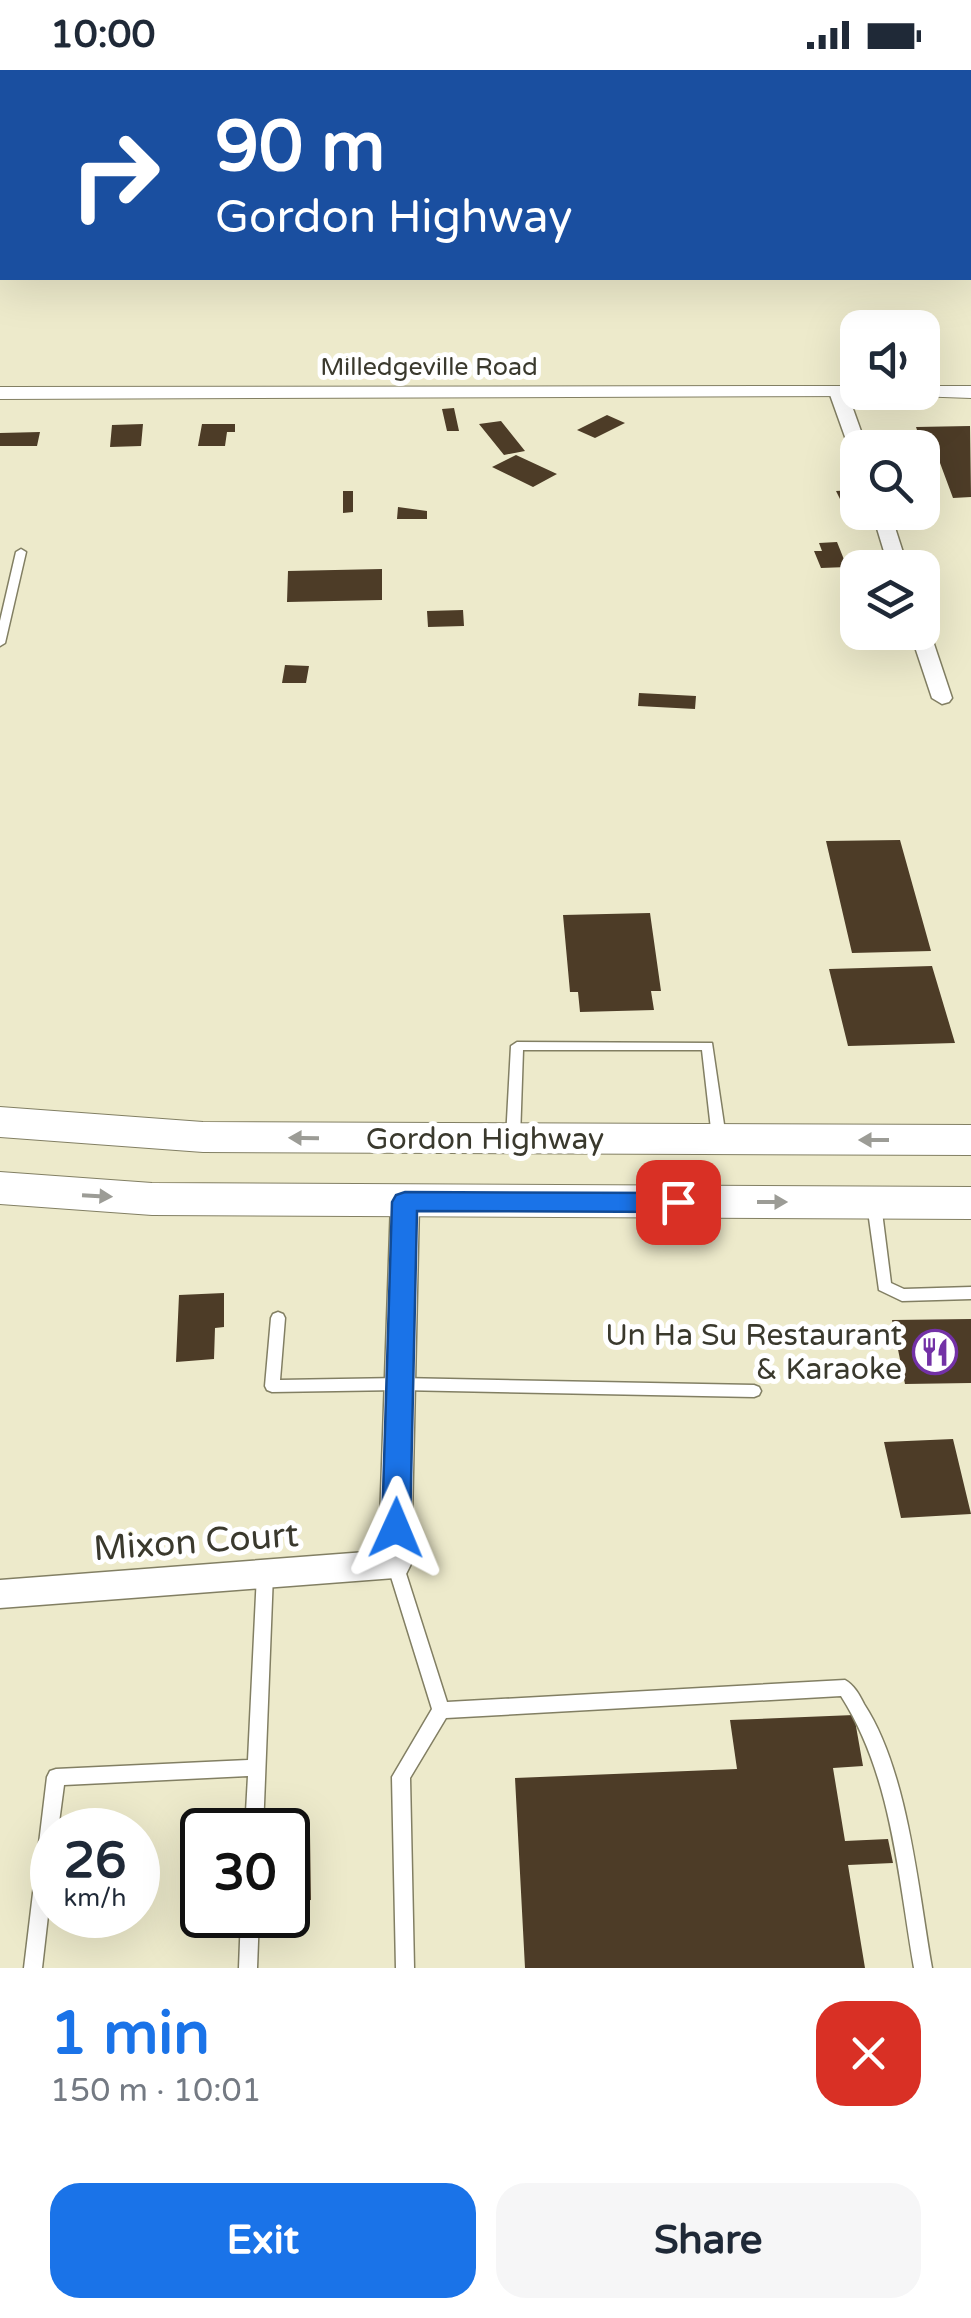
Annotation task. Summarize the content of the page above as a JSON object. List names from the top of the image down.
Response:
{
  "streets": {
    "highway": ["Gordon Highway"],
    "street": ["Milledgeville Road", "Mixon Court"]
  },
  "places": {
    "restaurant": ["Un Ha Su Restaurant & Karaoke"]
  },
  "page": {
    "status": "10:00",
    "turn": ["90 m", "Gordon Highway"],
    "speed": "26 km/h",
    "limit": "30",
    "heading": ["1 min", "150 m · 10:01"],
    "buttons": ["Exit", "Share"]
  }
}
